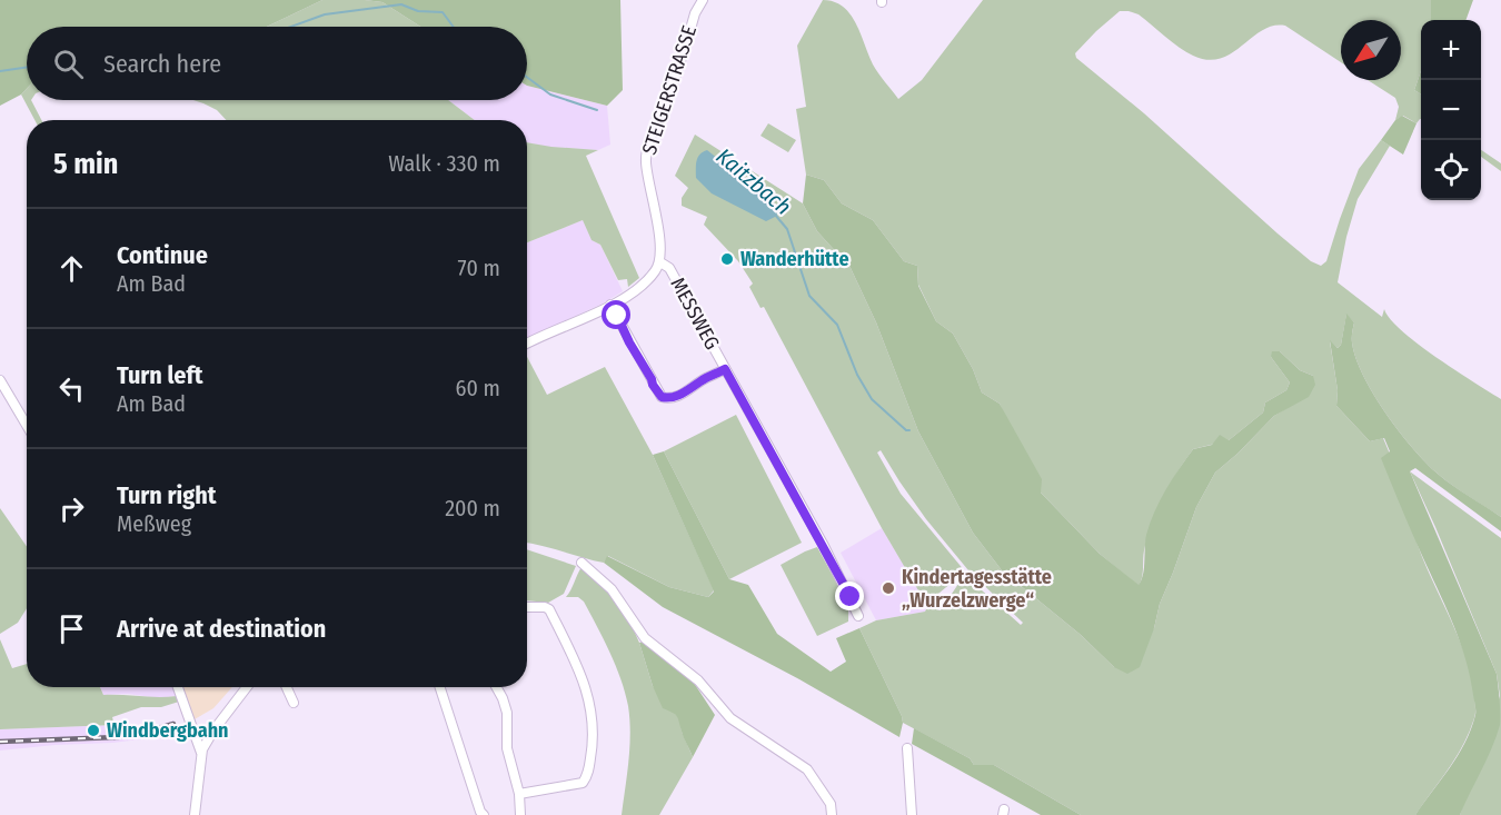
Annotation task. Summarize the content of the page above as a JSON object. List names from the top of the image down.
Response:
{
  "streets": {
    "street": ["STEIGERSTRASSE", "MESSWEG"]
  },
  "crossings": [
    ["STEIGERSTRASSE", "MESSWEG"]
  ],
  "water": ["Kaitzbach"],
  "places": ["Wanderhütte", "Kindertagesstätte „Wurzelzwerge“", "Windbergbahn"],
  "north": "bottom left",
  "page": {
    "map_buttons": ["+", "−"],
    "search": "Search here",
    "heading": ["5 min", "Walk · 330 m"],
    "list": [
      ["Continue", "Am Bad", "70 m"],
      ["Turn left", "Am Bad", "60 m"],
      ["Turn right", "Meßweg", "200 m"],
      "Arrive at destination"
    ]
  }
}
